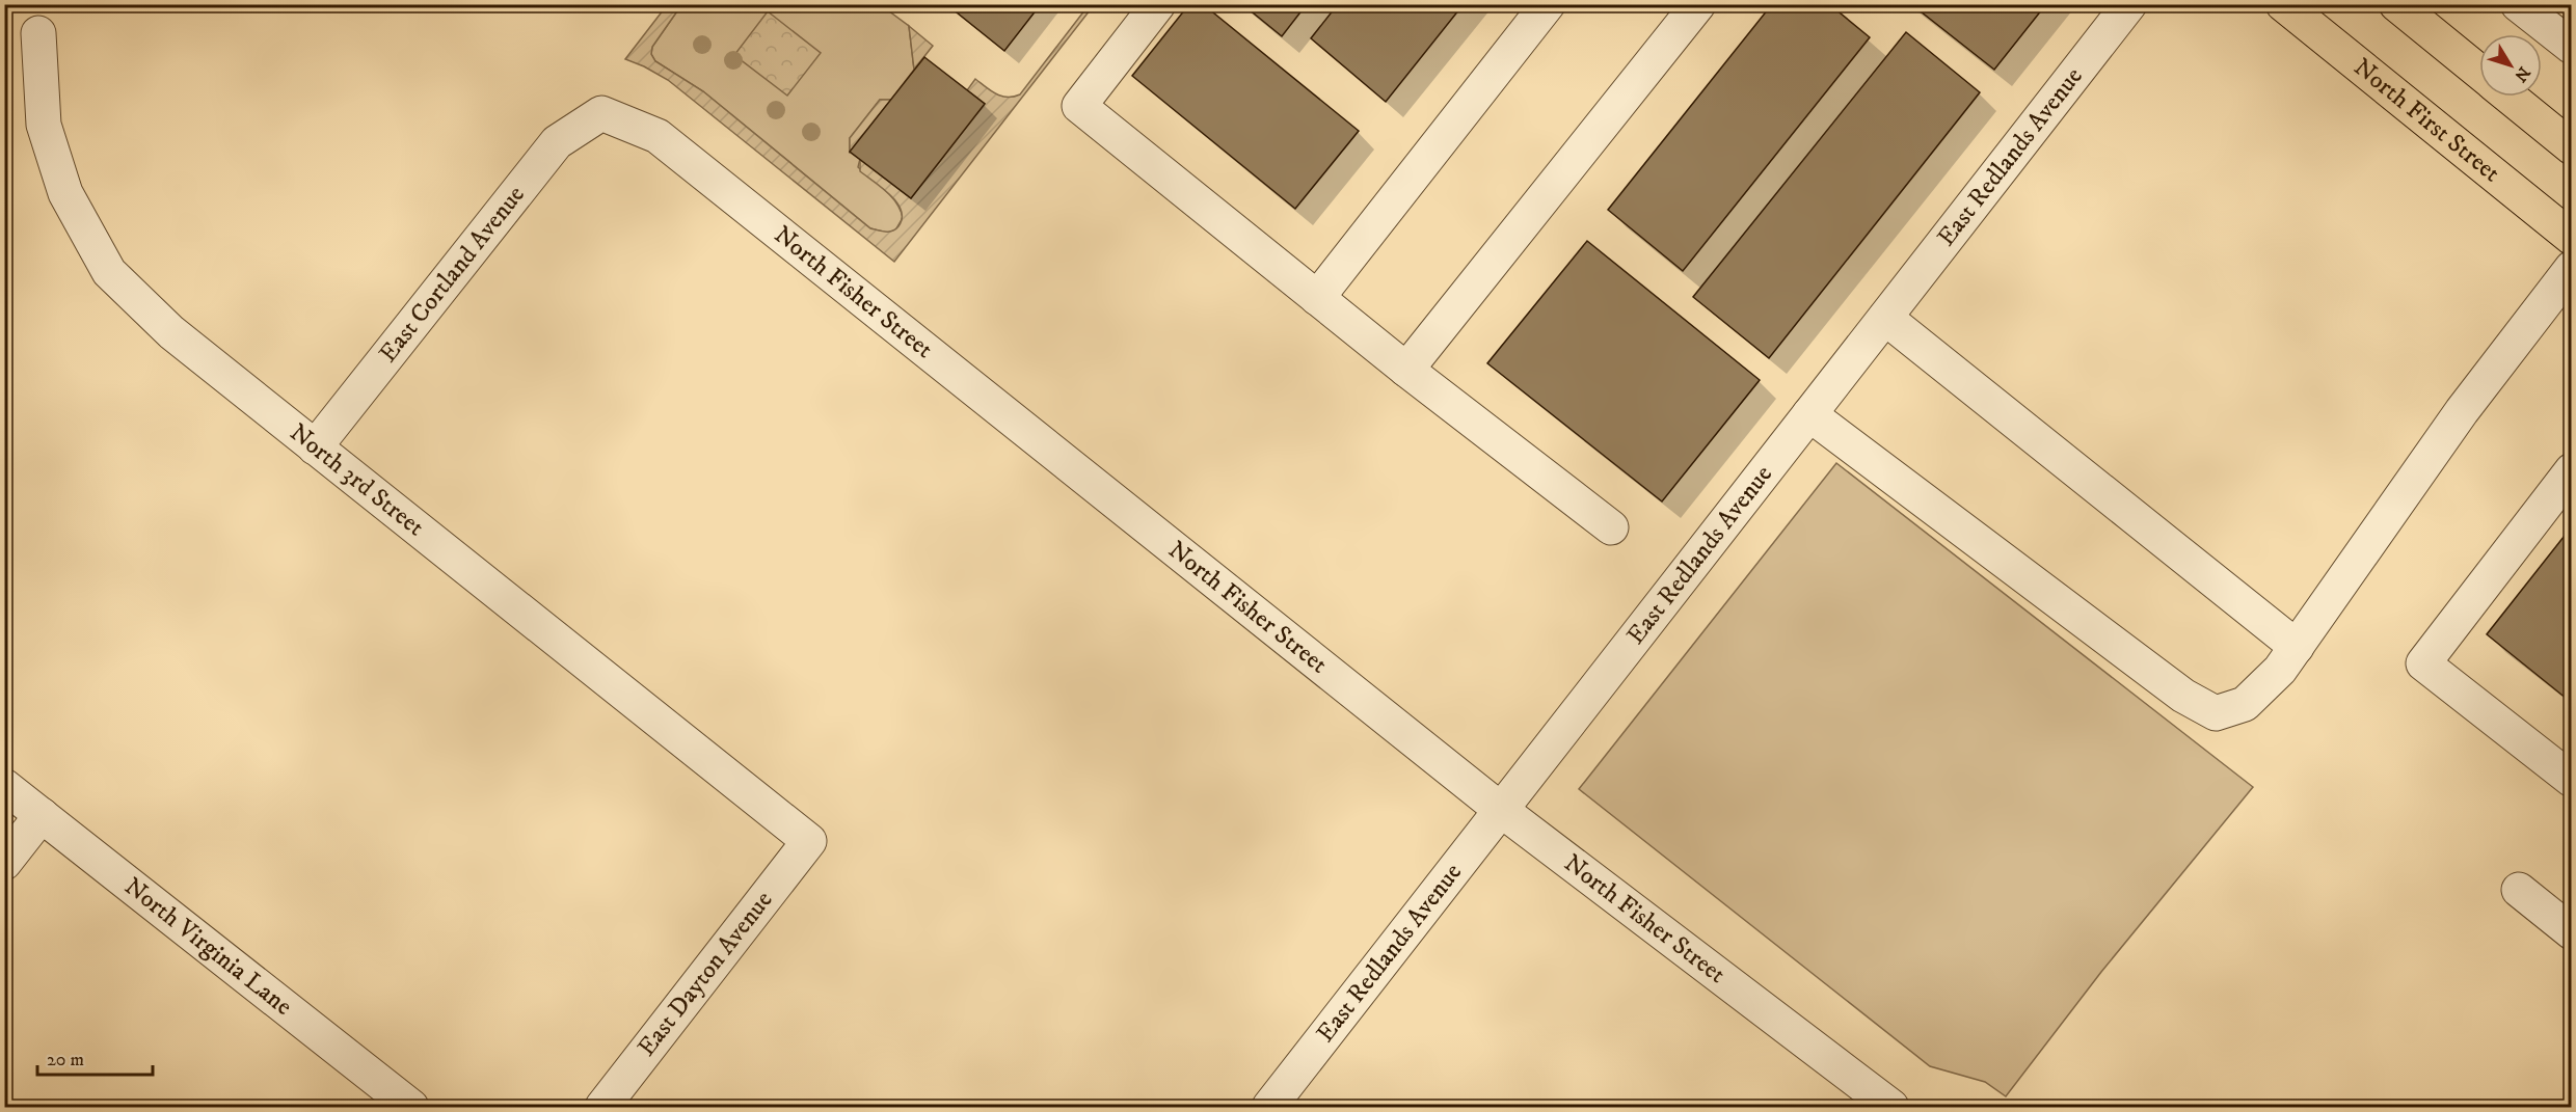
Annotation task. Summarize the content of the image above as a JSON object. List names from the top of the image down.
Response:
{
  "streets": {
    "main road": ["North First Street"],
    "street": [
      "East Redlands Avenue",
      "East Cortland Avenue",
      "North Fisher Street",
      "North 3rd Street",
      "North Virginia Lane",
      "East Dayton Avenue"
    ]
  },
  "crossings": [
    ["East Redlands Avenue", "North Fisher Street"],
    ["East Cortland Avenue", "North Fisher Street"],
    ["East Cortland Avenue", "North 3rd Street"],
    ["North 3rd Street", "East Dayton Avenue"]
  ],
  "scale_bar": "20 m",
  "north": "bottom right"
}
